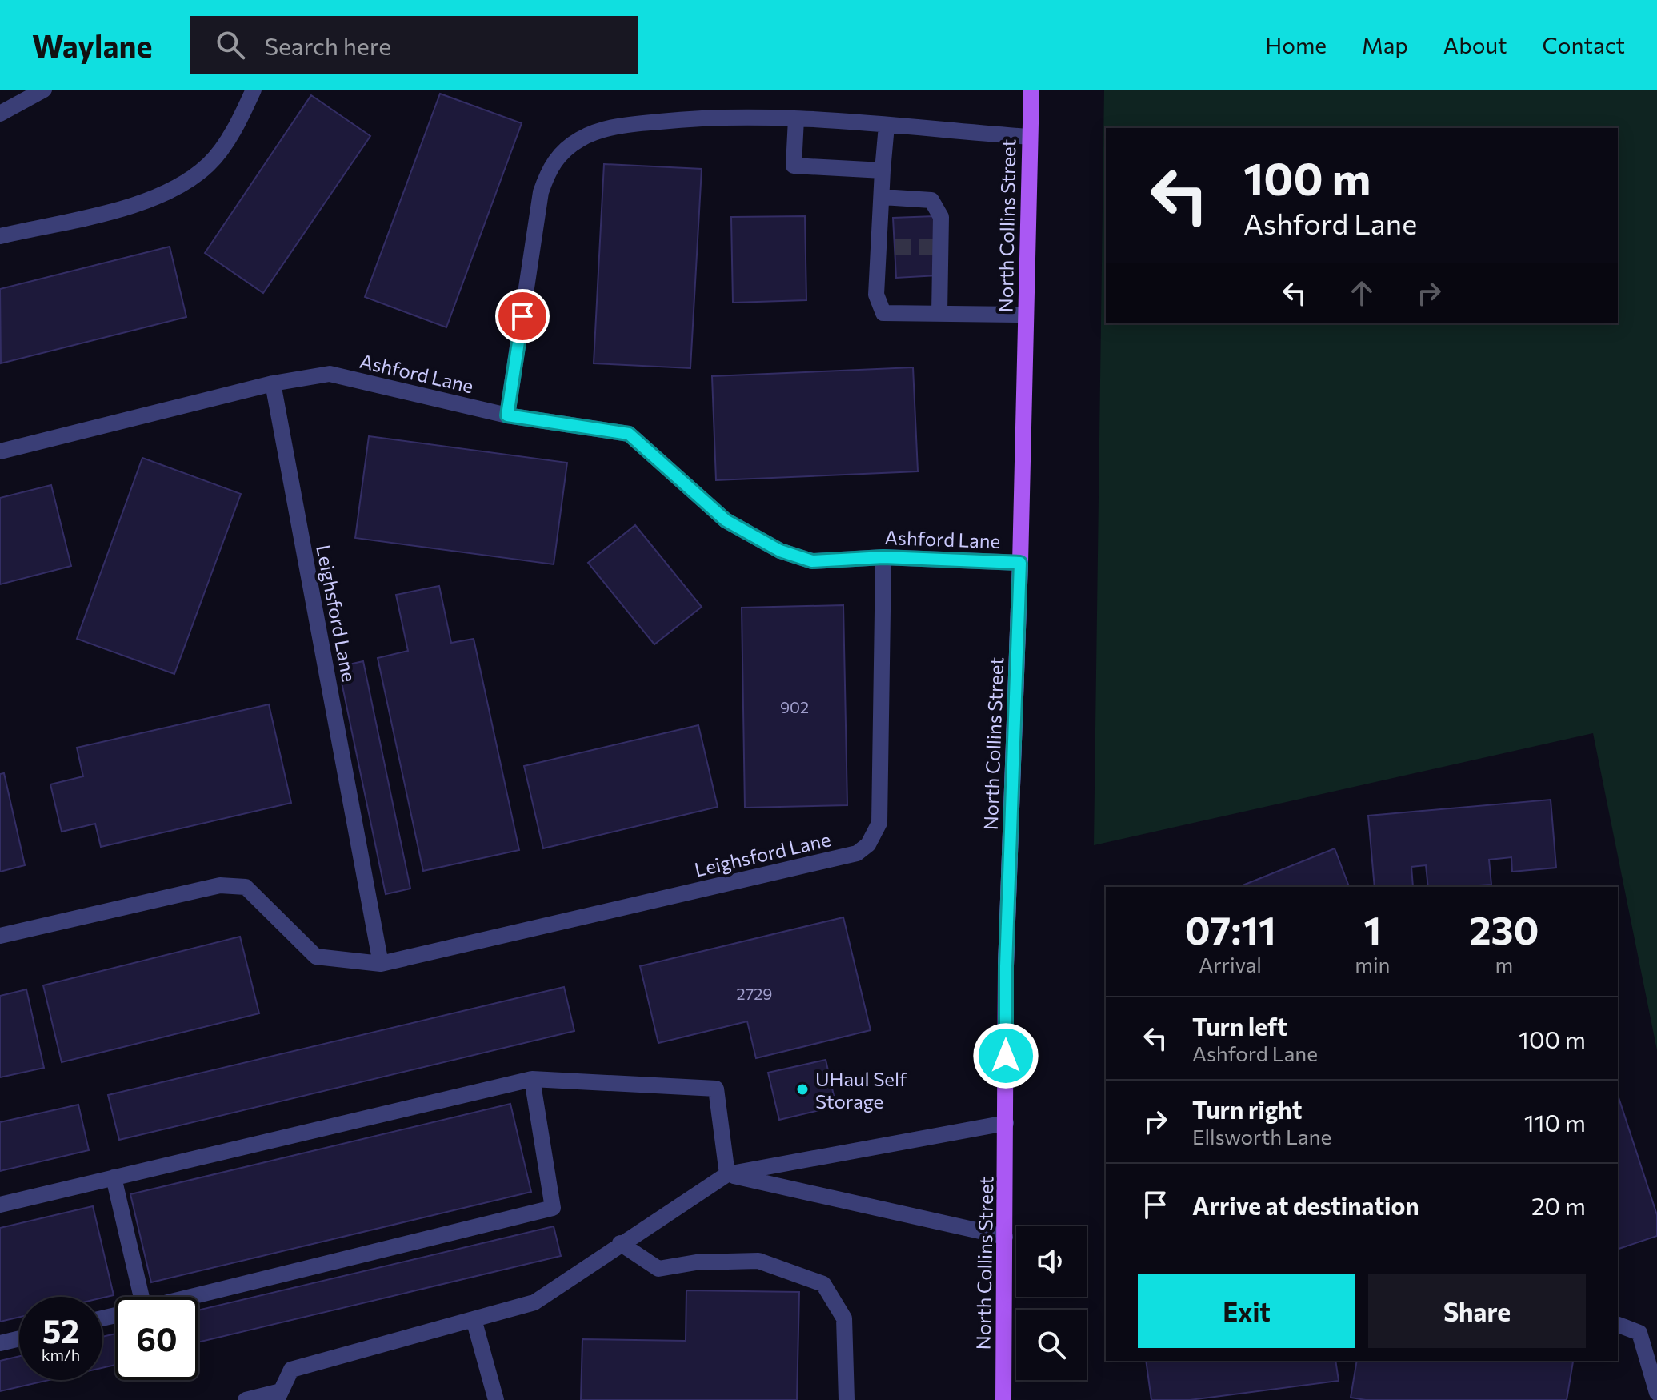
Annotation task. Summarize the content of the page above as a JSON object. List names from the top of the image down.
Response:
{
  "streets": {
    "main road": ["North Collins Street"],
    "lane": ["Ashford Lane", "Leighsford Lane"]
  },
  "crossings": [
    ["North Collins Street", "Ashford Lane"],
    ["Ashford Lane", "Leighsford Lane"]
  ],
  "places": ["UHaul Self Storage"],
  "house_numbers": ["902", "2729"],
  "page": {
    "header": "Waylane",
    "search": "Search here",
    "nav": [
      "Home",
      "Map",
      "About",
      "Contact"
    ],
    "turn": ["100 m", "Ashford Lane"],
    "eta": [
      "07:11",
      "Arrival",
      "1",
      "min",
      "230",
      "m"
    ],
    "list": [
      {
        "name": "Turn left",
        "note": "Ashford Lane",
        "value": "100 m"
      },
      {
        "name": "Turn right",
        "note": "Ellsworth Lane",
        "value": "110 m"
      },
      {
        "name": "Arrive at destination",
        "value": "20 m"
      }
    ],
    "buttons": ["Exit", "Share"],
    "speed": "52 km/h",
    "limit": "60"
  }
}
